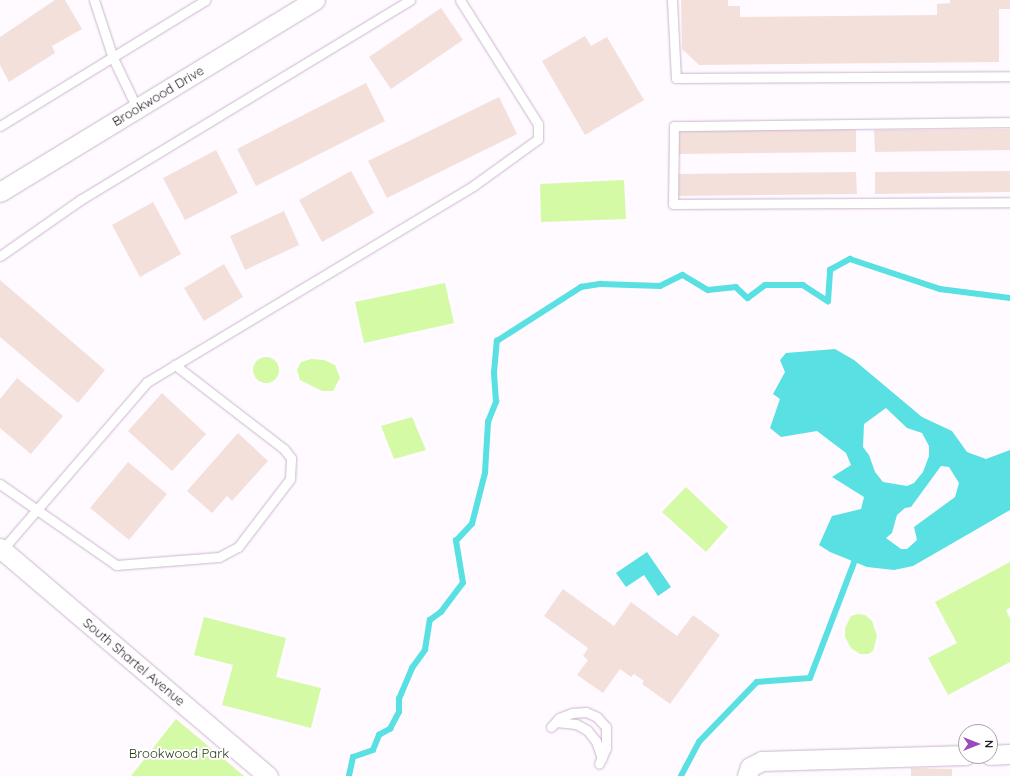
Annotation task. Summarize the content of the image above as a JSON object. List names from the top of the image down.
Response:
{
  "streets": {
    "street": ["Brookwood Drive", "South Shartel Avenue"]
  },
  "parks": ["Brookwood Park"],
  "north": "right"
}
